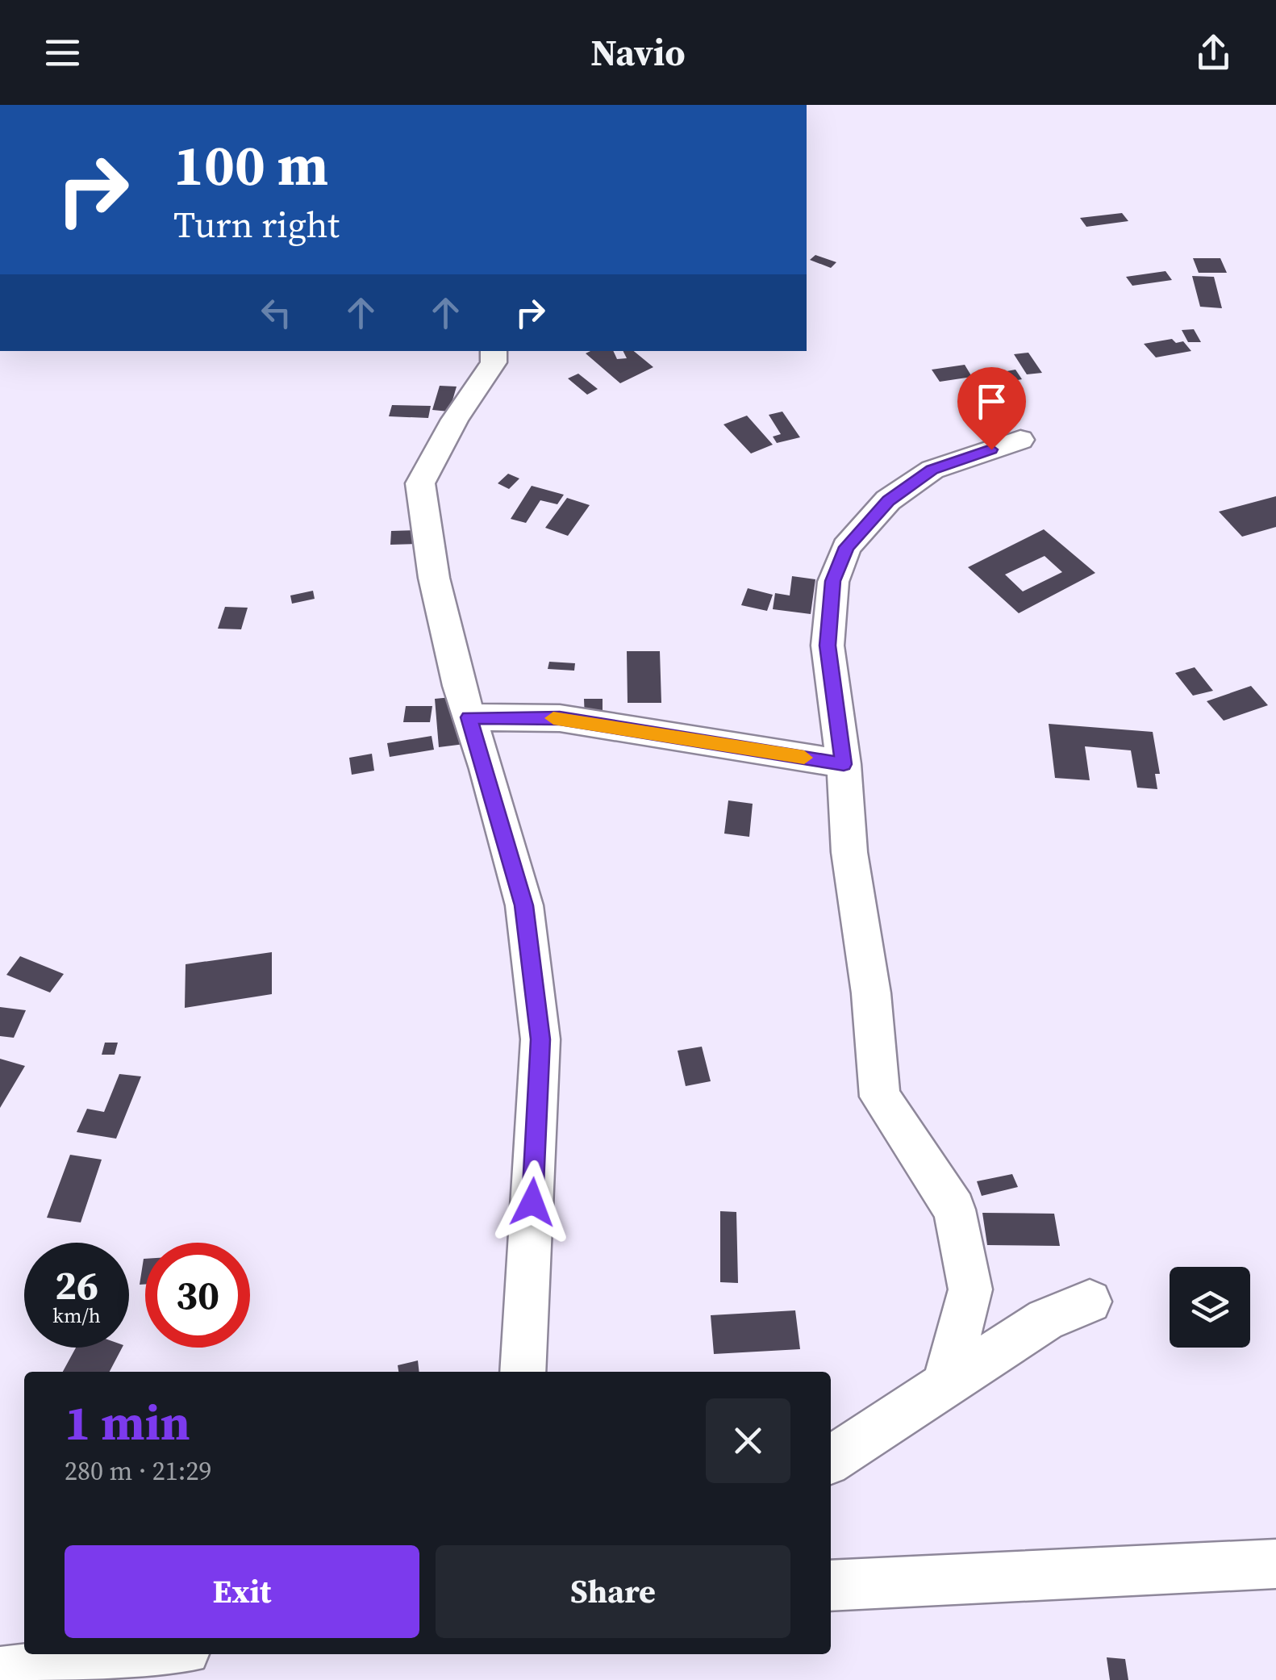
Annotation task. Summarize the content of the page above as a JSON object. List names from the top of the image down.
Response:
{
  "page": {
    "header": "Navio",
    "turn": ["100 m", "Turn right"],
    "speed": "26 km/h",
    "limit": "30",
    "heading": ["1 min", "280 m · 21:29"],
    "buttons": ["Exit", "Share"]
  }
}
